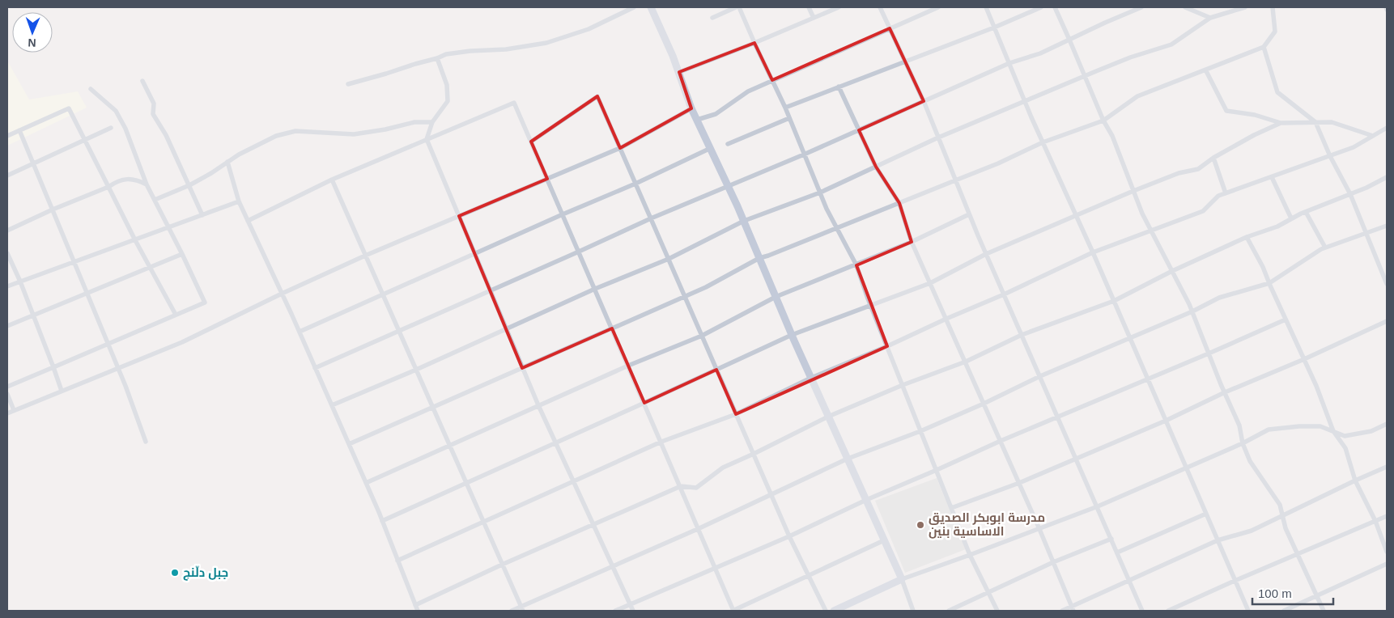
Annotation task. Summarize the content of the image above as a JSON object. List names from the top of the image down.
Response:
{
  "places": ["مدرسة ابوبكر الصديق الاساسية بنين", "جبل دلّنج"],
  "scale_bar": "100 m",
  "north": "bottom"
}
